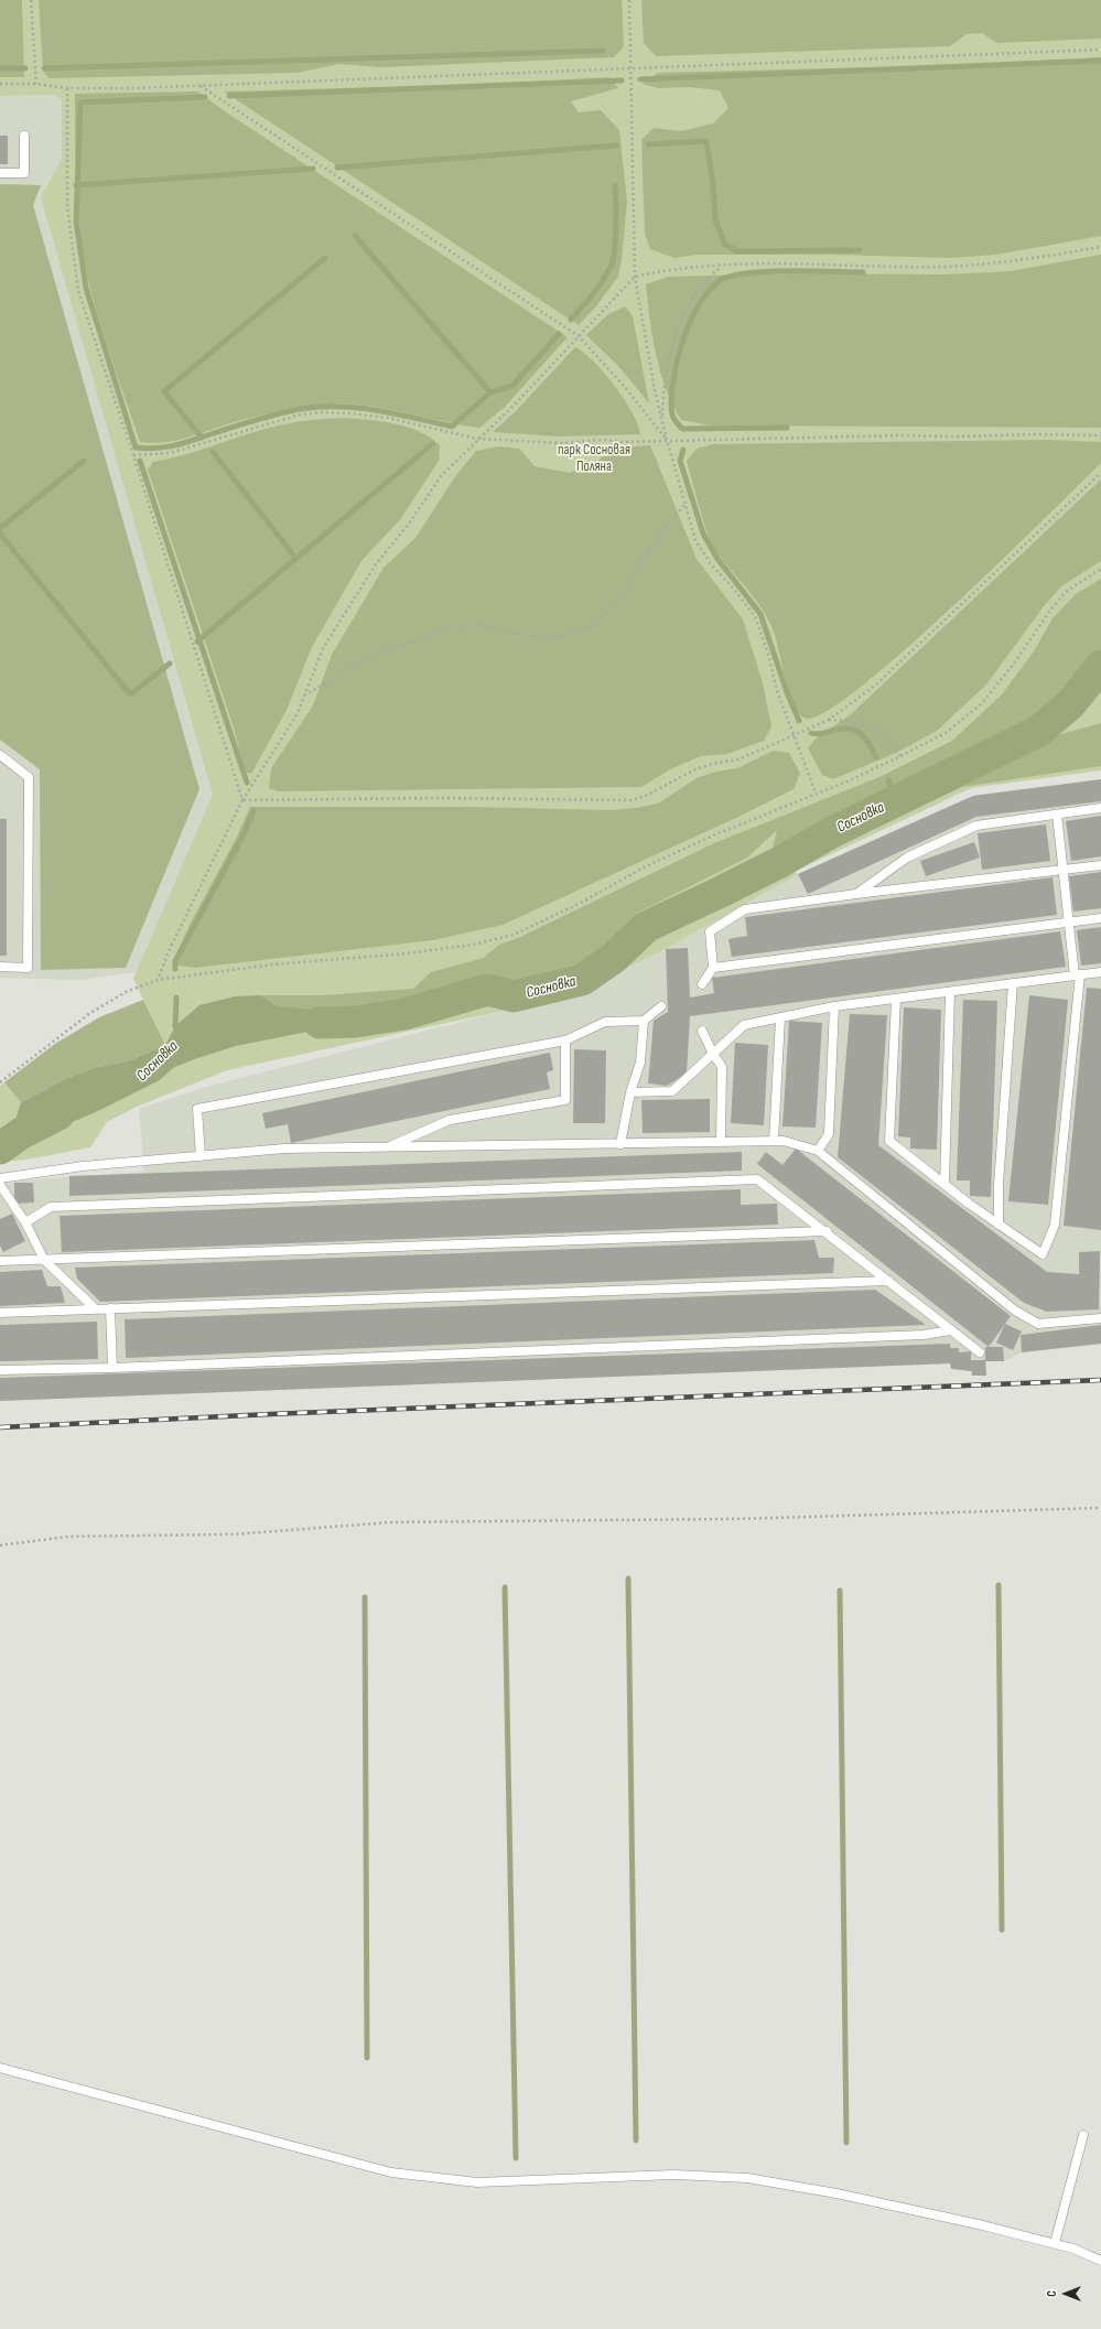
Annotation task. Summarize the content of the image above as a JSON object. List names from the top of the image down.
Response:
{
  "water": ["Сосновка"],
  "parks": ["парк Сосновая Поляна"],
  "north": "left"
}
